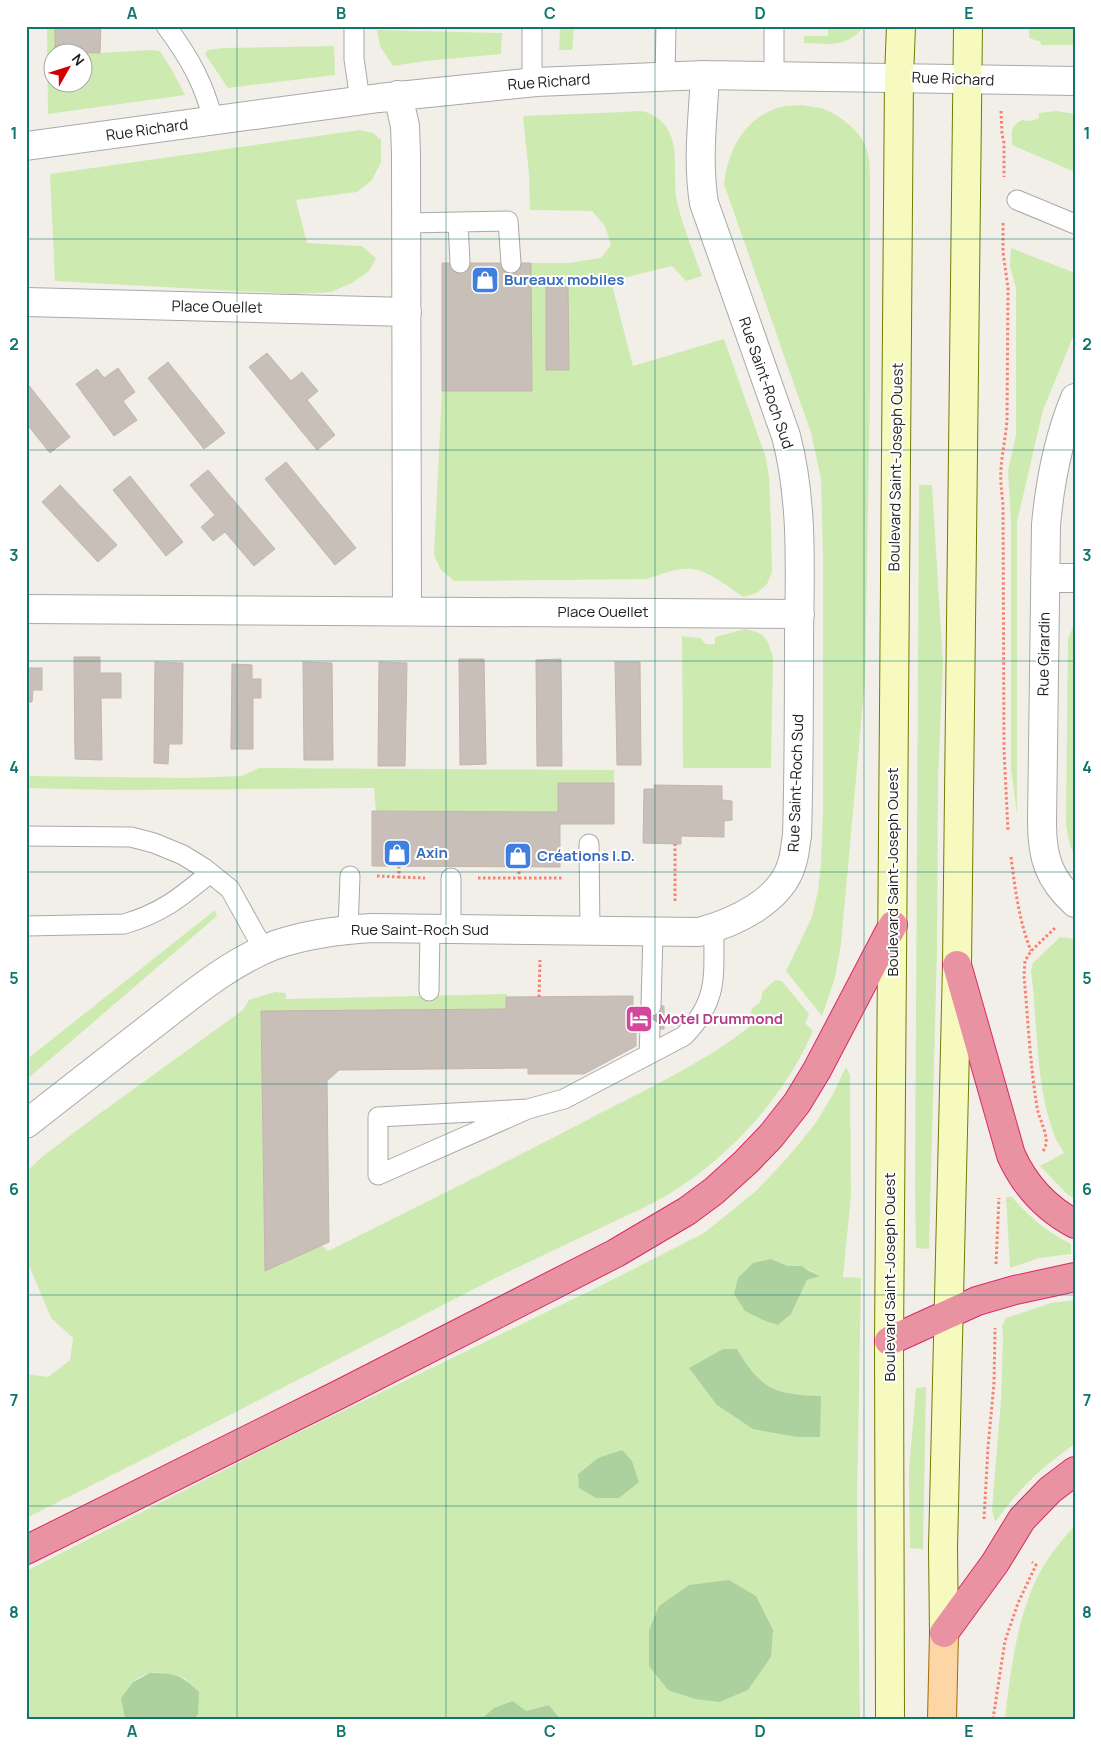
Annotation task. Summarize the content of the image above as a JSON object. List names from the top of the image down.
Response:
{
  "streets": {
    "main road": ["Boulevard Saint-Joseph Ouest"],
    "street": [
      "Rue Richard",
      "Place Ouellet",
      "Rue Saint-Roch Sud",
      "Rue Girardin"
    ]
  },
  "crossings": [
    ["Rue Richard", "Rue Saint-Roch Sud"],
    ["Rue Richard", "Boulevard Saint-Joseph Ouest"],
    ["Place Ouellet", "Rue Saint-Roch Sud"]
  ],
  "places": {
    "shop": ["Bureaux mobiles", "Axin", "Créations I.D."],
    "hotel": ["Motel Drummond"]
  },
  "north": "top right",
  "grid": {
    "columns": [
      "A",
      "B",
      "C",
      "D",
      "E"
    ],
    "rows": [
      "1",
      "2",
      "3",
      "4",
      "5",
      "6",
      "7",
      "8"
    ]
  }
}
